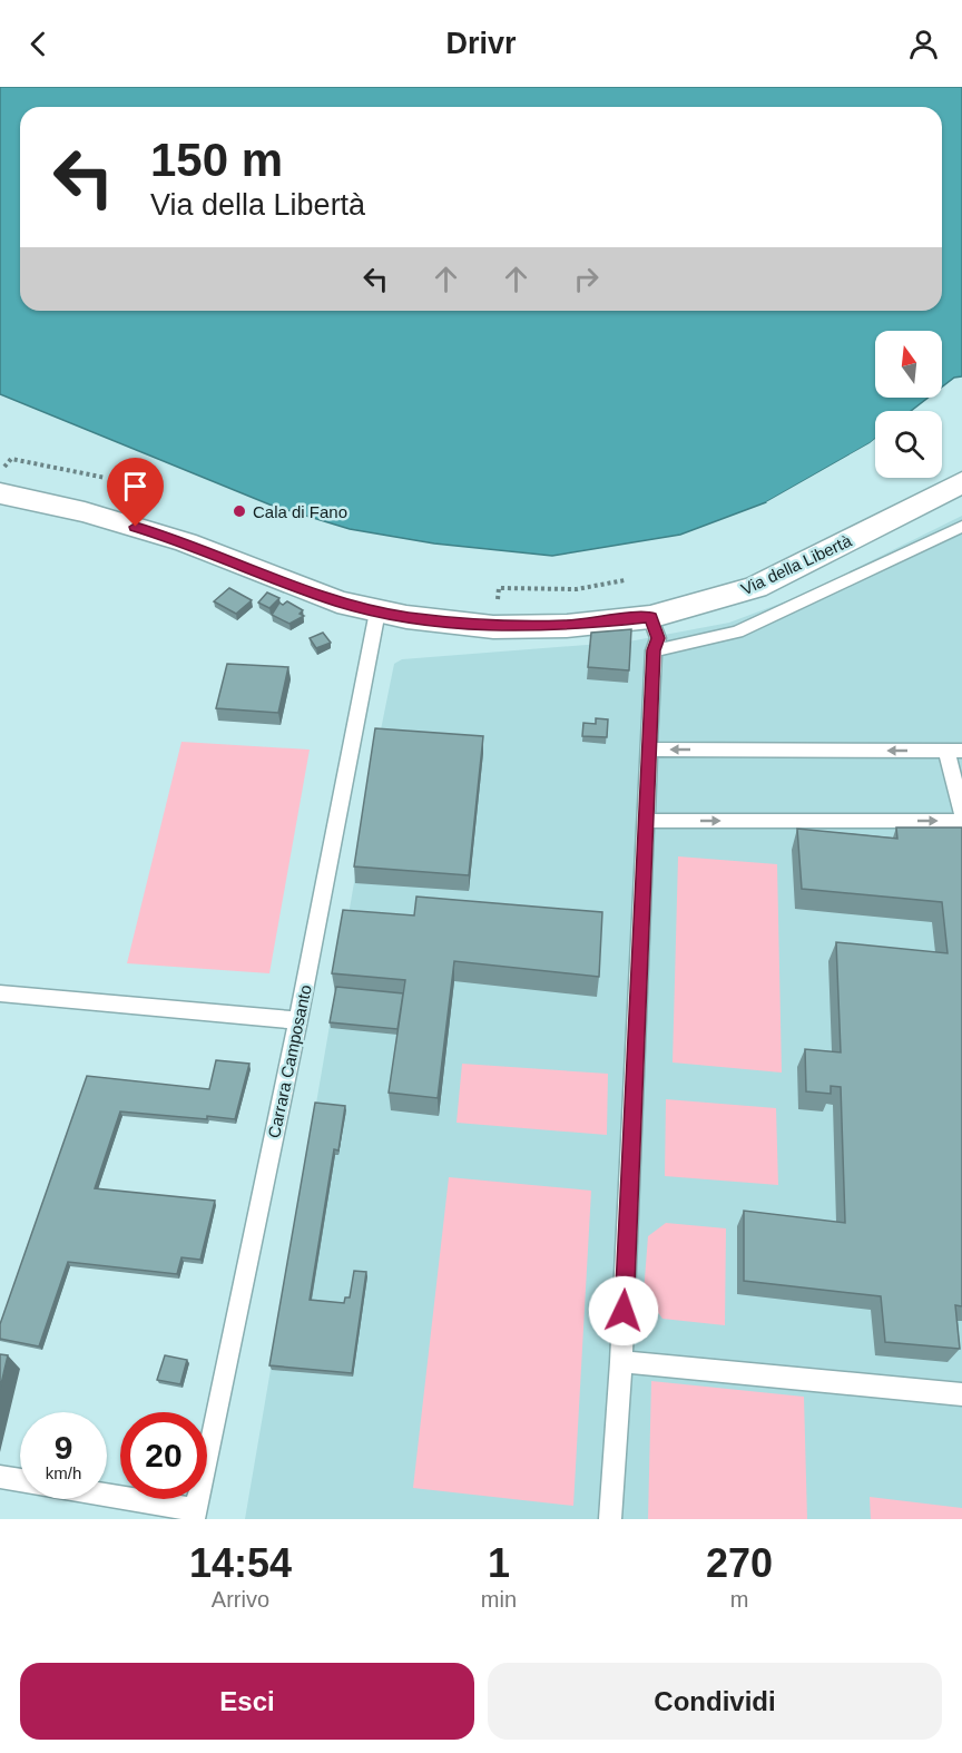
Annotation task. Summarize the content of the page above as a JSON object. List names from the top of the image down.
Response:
{
  "streets": {
    "street": ["Via della Libertà"],
    "lane": ["Carrara Camposanto"]
  },
  "crossings": [
    ["Via della Libertà", "Carrara Camposanto"]
  ],
  "places": ["Cala di Fano"],
  "north": "top",
  "page": {
    "header": "Drivr",
    "turn": ["150 m", "Via della Libertà"],
    "speed": "9 km/h",
    "limit": "20",
    "eta": [
      "14:54",
      "Arrivo",
      "1",
      "min",
      "270",
      "m"
    ],
    "buttons": ["Esci", "Condividi"]
  }
}
